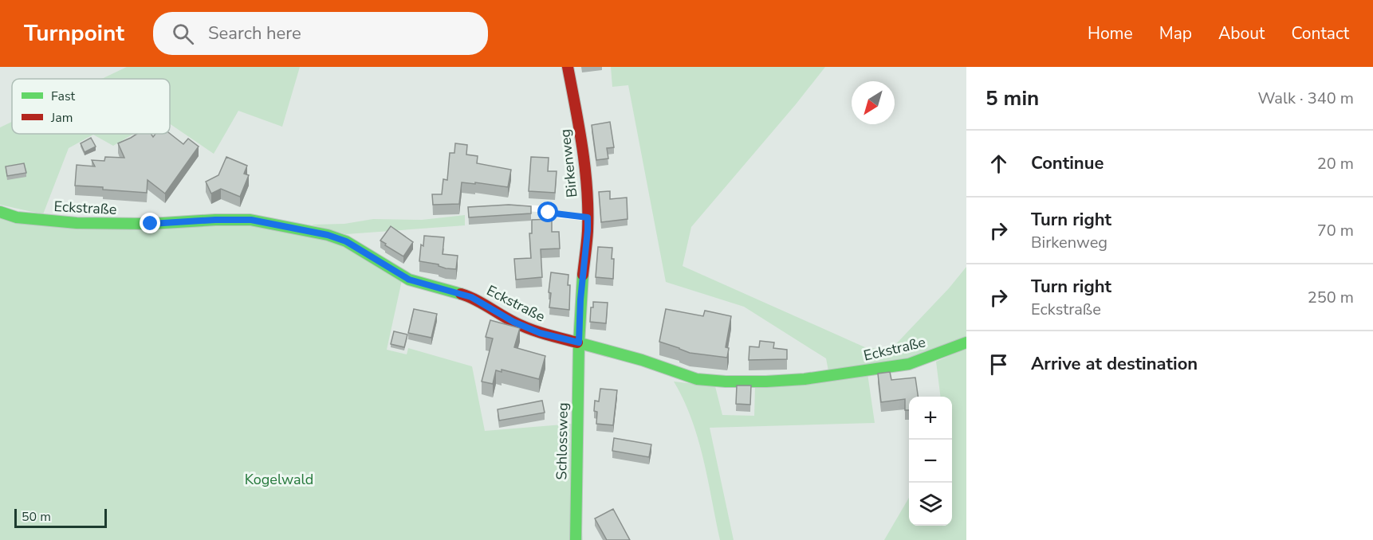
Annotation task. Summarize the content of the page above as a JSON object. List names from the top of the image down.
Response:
{
  "streets": {
    "street": ["Birkenweg", "Eckstraße", "Schlossweg"]
  },
  "crossings": [
    ["Birkenweg", "Eckstraße"],
    ["Birkenweg", "Schlossweg"],
    ["Eckstraße", "Schlossweg"]
  ],
  "parks": ["Kogelwald"],
  "legend": ["Fast", "Jam"],
  "scale_bar": "50 m",
  "north": "bottom left",
  "page": {
    "header": "Turnpoint",
    "search": "Search here",
    "nav": [
      "Home",
      "Map",
      "About",
      "Contact"
    ],
    "heading": ["5 min", "Walk · 340 m"],
    "list": [
      ["Continue", "20 m"],
      ["Turn right", "Birkenweg", "70 m"],
      ["Turn right", "Eckstraße", "250 m"],
      "Arrive at destination"
    ],
    "map_buttons": ["+", "−"],
    "scale": "50 m"
  }
}
